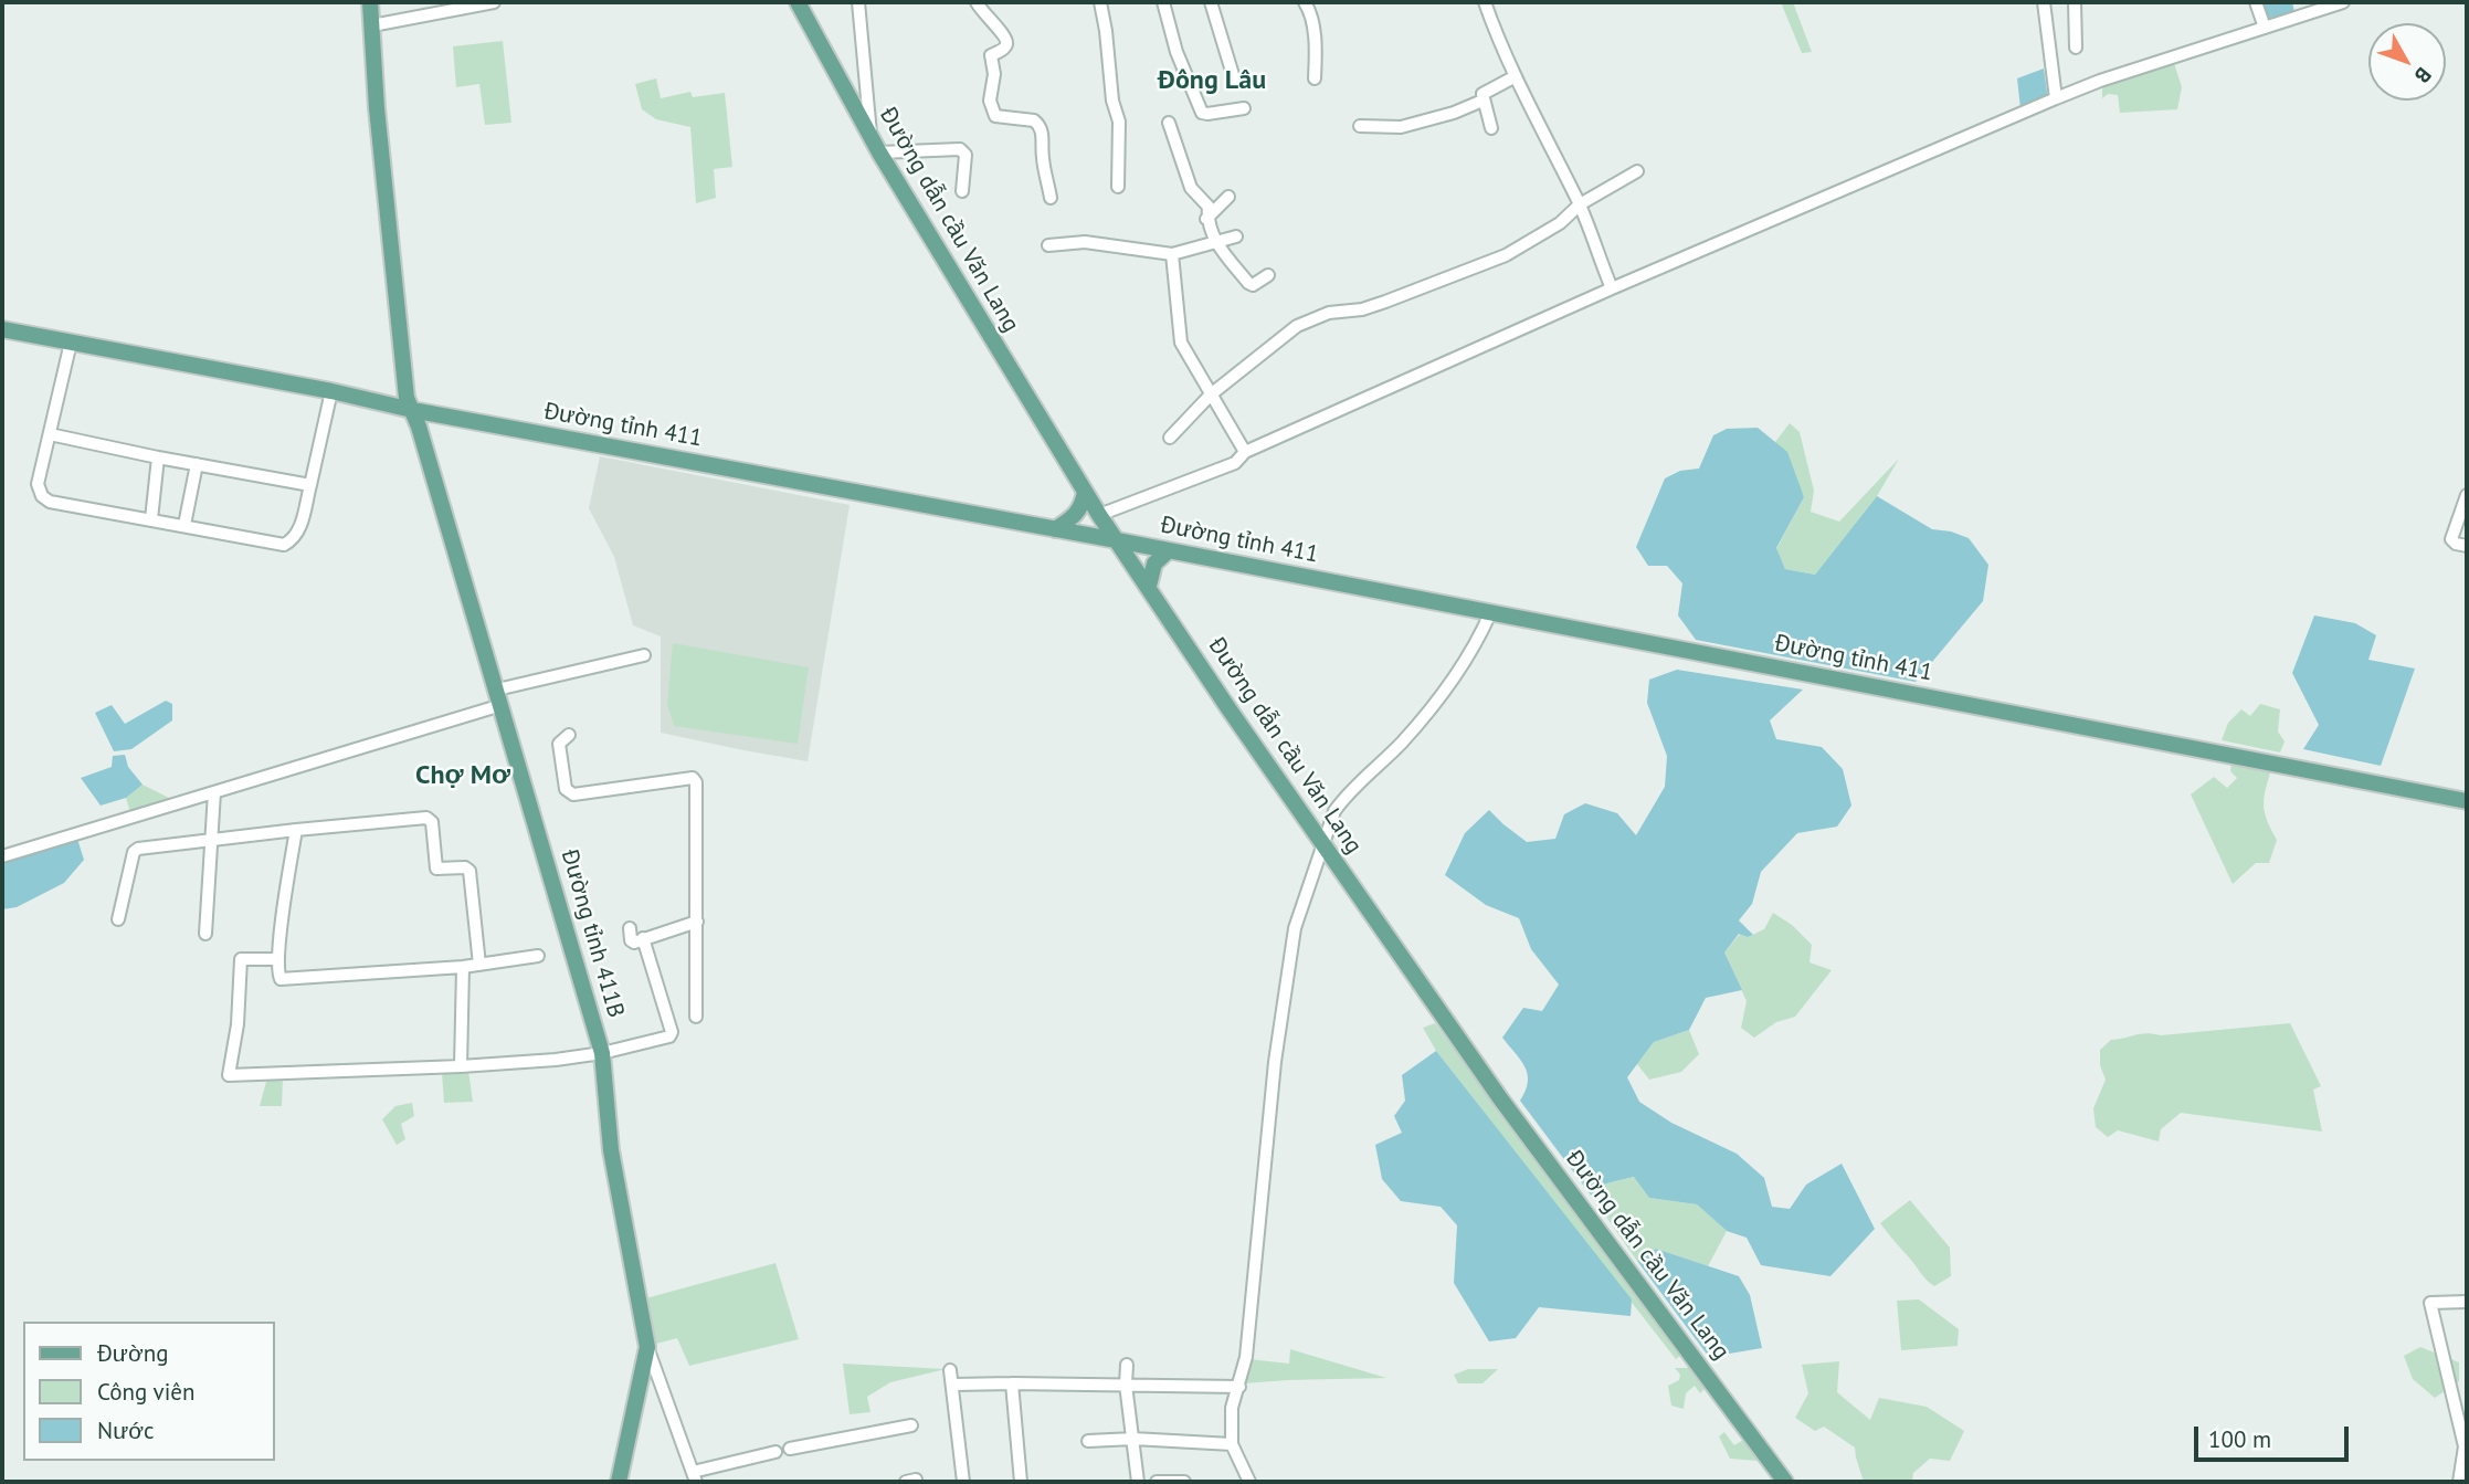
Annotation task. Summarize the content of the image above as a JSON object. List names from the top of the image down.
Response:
{
  "streets": {
    "main road": ["Đường dẫn cầu Văn Lang", "Đường tỉnh 411", "Đường tỉnh 411B"]
  },
  "crossings": [
    ["Đường dẫn cầu Văn Lang", "Đường tỉnh 411"],
    ["Đường tỉnh 411", "Đường tỉnh 411B"]
  ],
  "districts": ["Đông Lâu", "Chợ Mơ"],
  "legend": ["Đường", "Công viên", "Nước"],
  "scale_bar": "100 m",
  "north": "bottom right"
}
